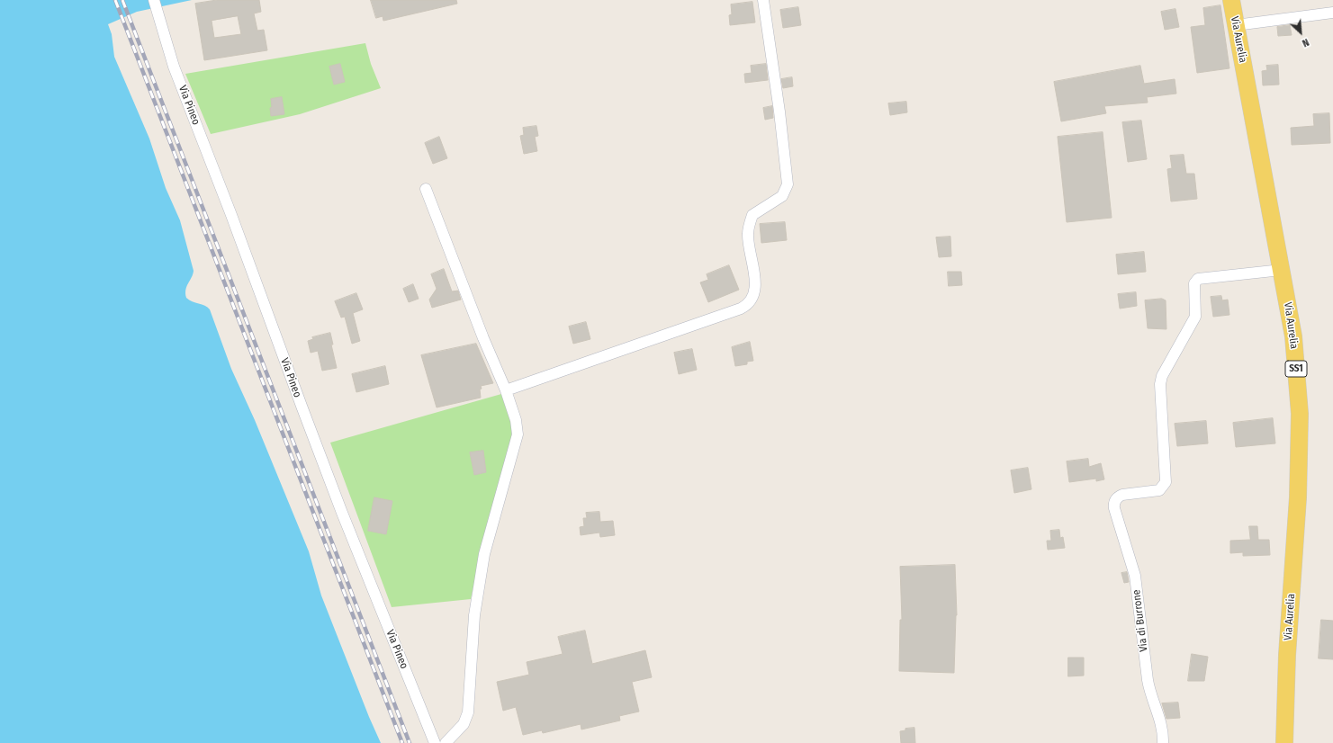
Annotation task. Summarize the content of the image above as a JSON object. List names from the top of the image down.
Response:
{
  "streets": {
    "main road": ["Via Aurelia", "SS1"],
    "street": ["Via Pineo", "Via di Burrone"]
  },
  "crossings": [
    ["Via Aurelia", "Via di Burrone"]
  ],
  "north": "bottom right"
}
